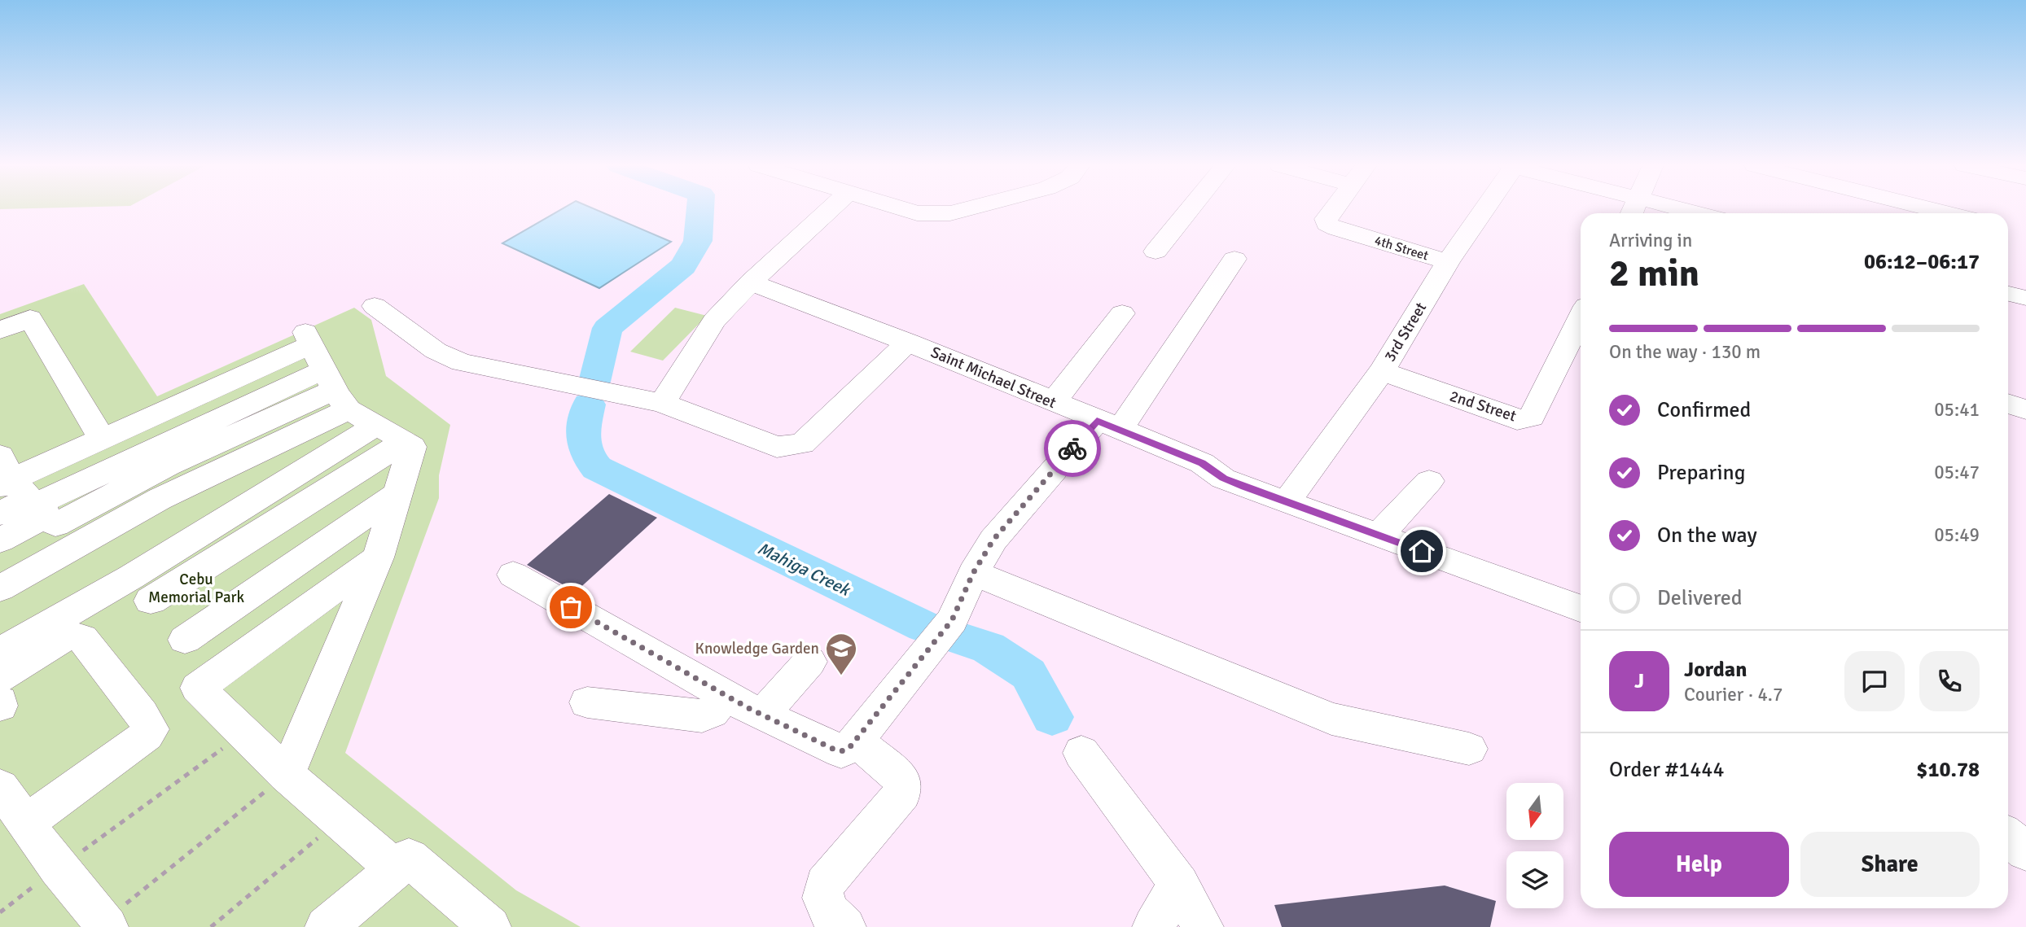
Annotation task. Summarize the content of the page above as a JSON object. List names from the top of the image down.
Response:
{
  "streets": {
    "street": [
      "4th Street",
      "3rd Street",
      "Saint Michael Street",
      "2nd Street"
    ]
  },
  "crossings": [
    ["4th Street", "3rd Street"],
    ["3rd Street", "2nd Street"]
  ],
  "water": ["Mahiga Creek"],
  "parks": ["Cebu Memorial Park"],
  "places": {
    "school or university": ["Knowledge Garden"]
  },
  "north": "bottom",
  "page": {
    "heading": ["2 min", "Arriving in", "06:12–06:17"],
    "panel": [
      "Jordan",
      "Courier · 4.7",
      "Order #1444",
      "$10.78"
    ],
    "bar": "On the way · 130 m",
    "list": [
      ["Confirmed", "05:41"],
      ["Preparing", "05:47"],
      ["On the way", "05:49"],
      "Delivered"
    ],
    "round": "J",
    "buttons": ["Help", "Share"]
  }
}
